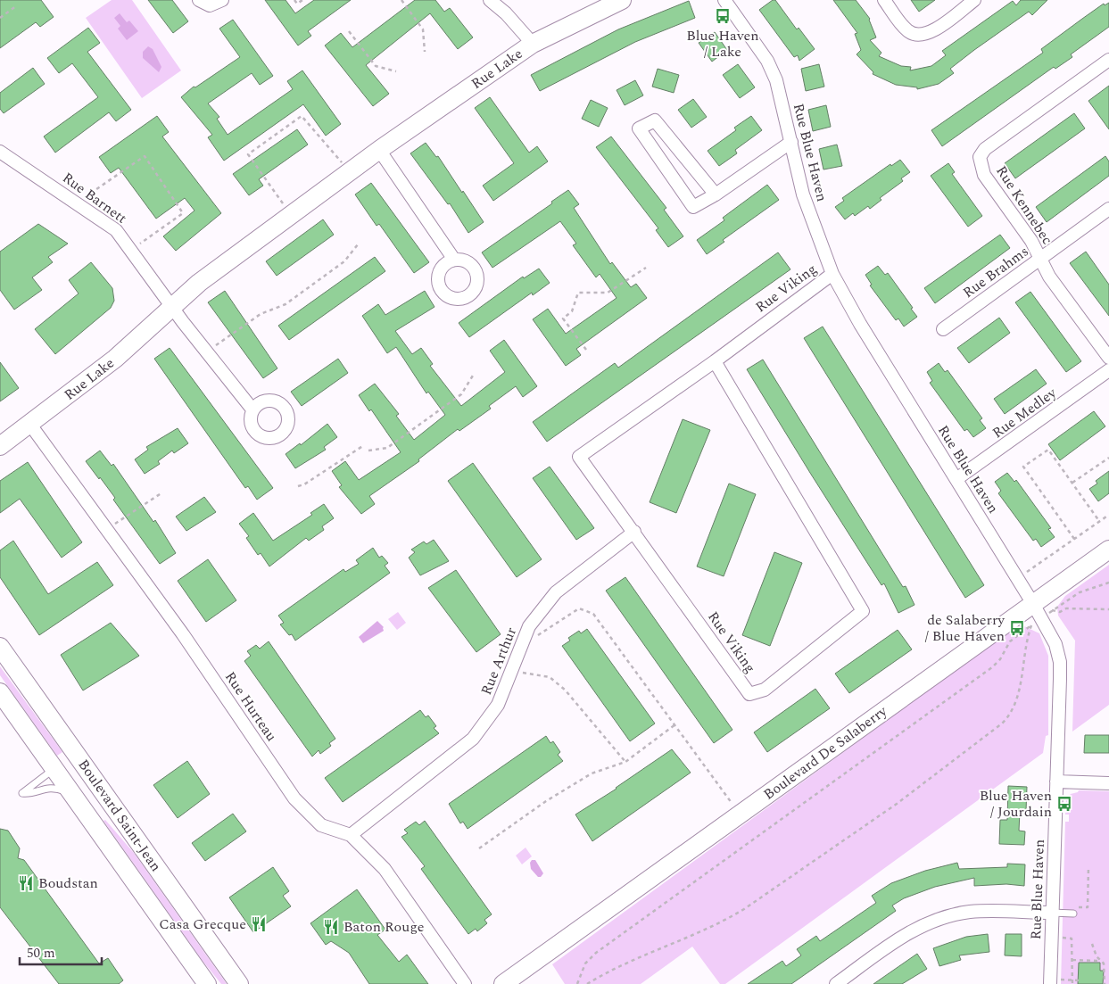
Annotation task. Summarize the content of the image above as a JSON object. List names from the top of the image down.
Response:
{
  "streets": {
    "street": [
      "Rue Lake",
      "Rue Blue Haven",
      "Rue Barnett",
      "Rue Kennebec",
      "Rue Brahms",
      "Rue Viking",
      "Rue Medley",
      "Rue Arthur",
      "Rue Hurteau",
      "Boulevard De Salaberry",
      "Boulevard Saint-Jean"
    ]
  },
  "crossings": [
    ["Rue Lake", "Rue Barnett"],
    ["Rue Lake", "Rue Hurteau"],
    ["Rue Blue Haven", "Rue Viking"],
    ["Rue Blue Haven", "Rue Medley"],
    ["Rue Blue Haven", "Boulevard De Salaberry"],
    ["Rue Kennebec", "Rue Brahms"],
    ["Rue Viking", "Rue Arthur"],
    ["Rue Arthur", "Rue Hurteau"]
  ],
  "places": {
    "bus stop": ["Blue Haven / Lake", "de Salaberry / Blue Haven", "Blue Haven / Jourdain"],
    "restaurant": ["Boudstan", "Casa Grecque", "Baton Rouge"]
  },
  "scale_bar": "50 m"
}
